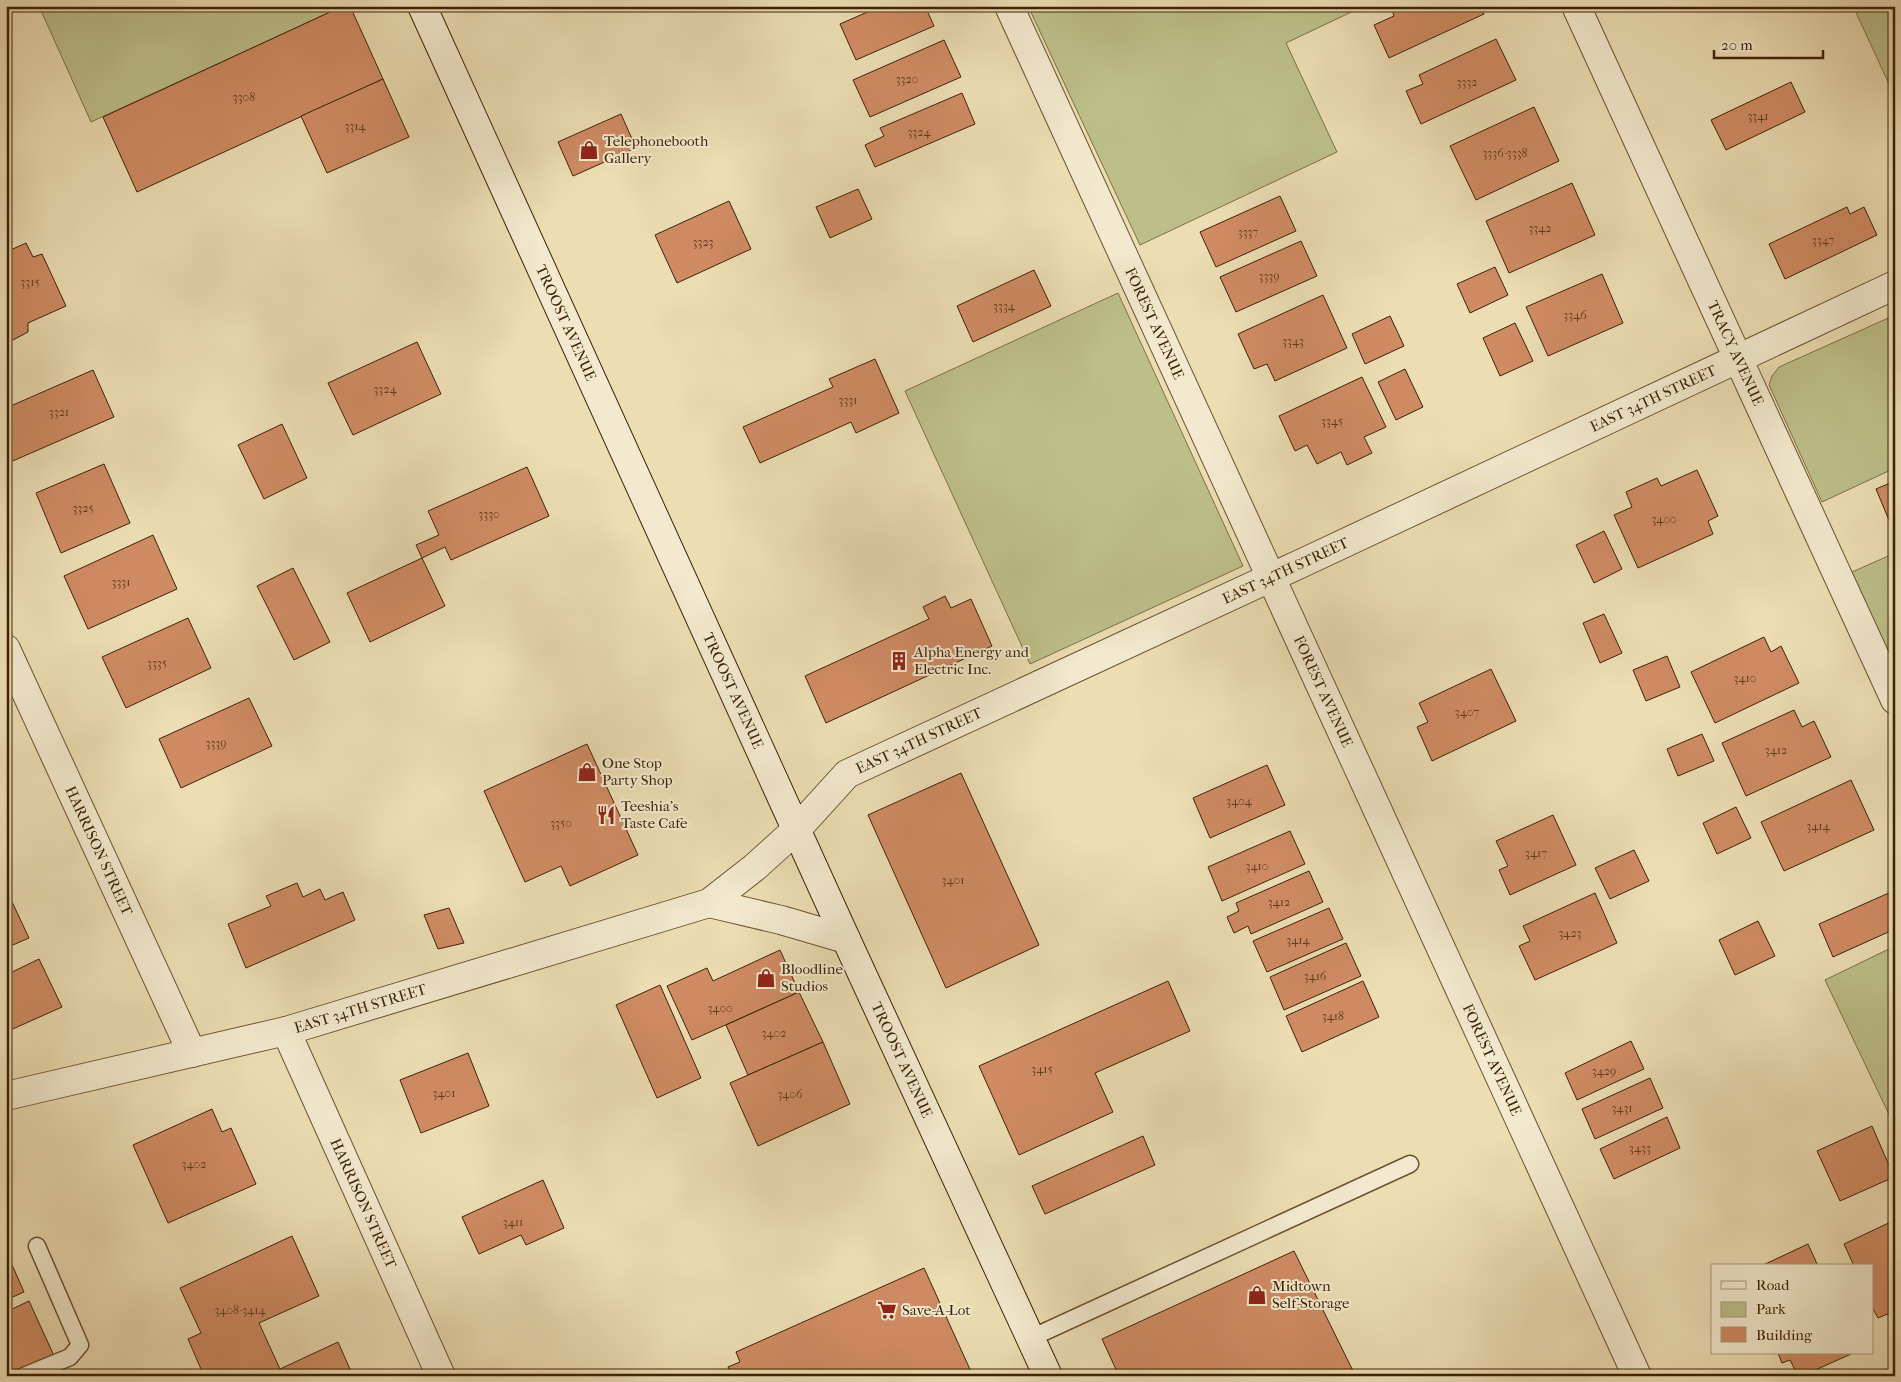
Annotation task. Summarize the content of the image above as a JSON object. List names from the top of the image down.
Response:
{
  "streets": {
    "street": [
      "TROOST AVENUE",
      "FOREST AVENUE",
      "TRACY AVENUE",
      "EAST 34TH STREET",
      "HARRISON STREET"
    ]
  },
  "crossings": [
    ["TROOST AVENUE", "EAST 34TH STREET"],
    ["FOREST AVENUE", "EAST 34TH STREET"],
    ["TRACY AVENUE", "EAST 34TH STREET"],
    ["EAST 34TH STREET", "HARRISON STREET"]
  ],
  "places": {
    "shop": [
      "Telephonebooth Gallery",
      "One Stop Party Shop",
      "Bloodline Studios",
      "Midtown Self-Storage"
    ],
    "building": ["Alpha Energy and Electric Inc."],
    "restaurant": ["Teeshia's Taste Cafe"],
    "supermarket": ["Save-A-Lot"]
  },
  "house_numbers": [
    "3320",
    "3332",
    "3308",
    "3341",
    "3314",
    "3324",
    "3336-3338",
    "3342",
    "3337",
    "3347",
    "3323",
    "3339",
    "3315",
    "3334",
    "3346",
    "3343",
    "3324",
    "3331",
    "3321",
    "3345",
    "3325",
    "3330",
    "3400",
    "3331",
    "3335",
    "3410",
    "3407",
    "3339",
    "3412",
    "3404",
    "3350",
    "3414",
    "3417",
    "3410",
    "3401",
    "3412",
    "3423",
    "3414",
    "3416",
    "3400",
    "3418",
    "3402",
    "3415",
    "3429",
    "3401",
    "3406",
    "3431",
    "3433",
    "3402",
    "3411",
    "3408-3414"
  ],
  "legend": ["Road", "Park", "Building"],
  "scale_bar": "20 m"
}
